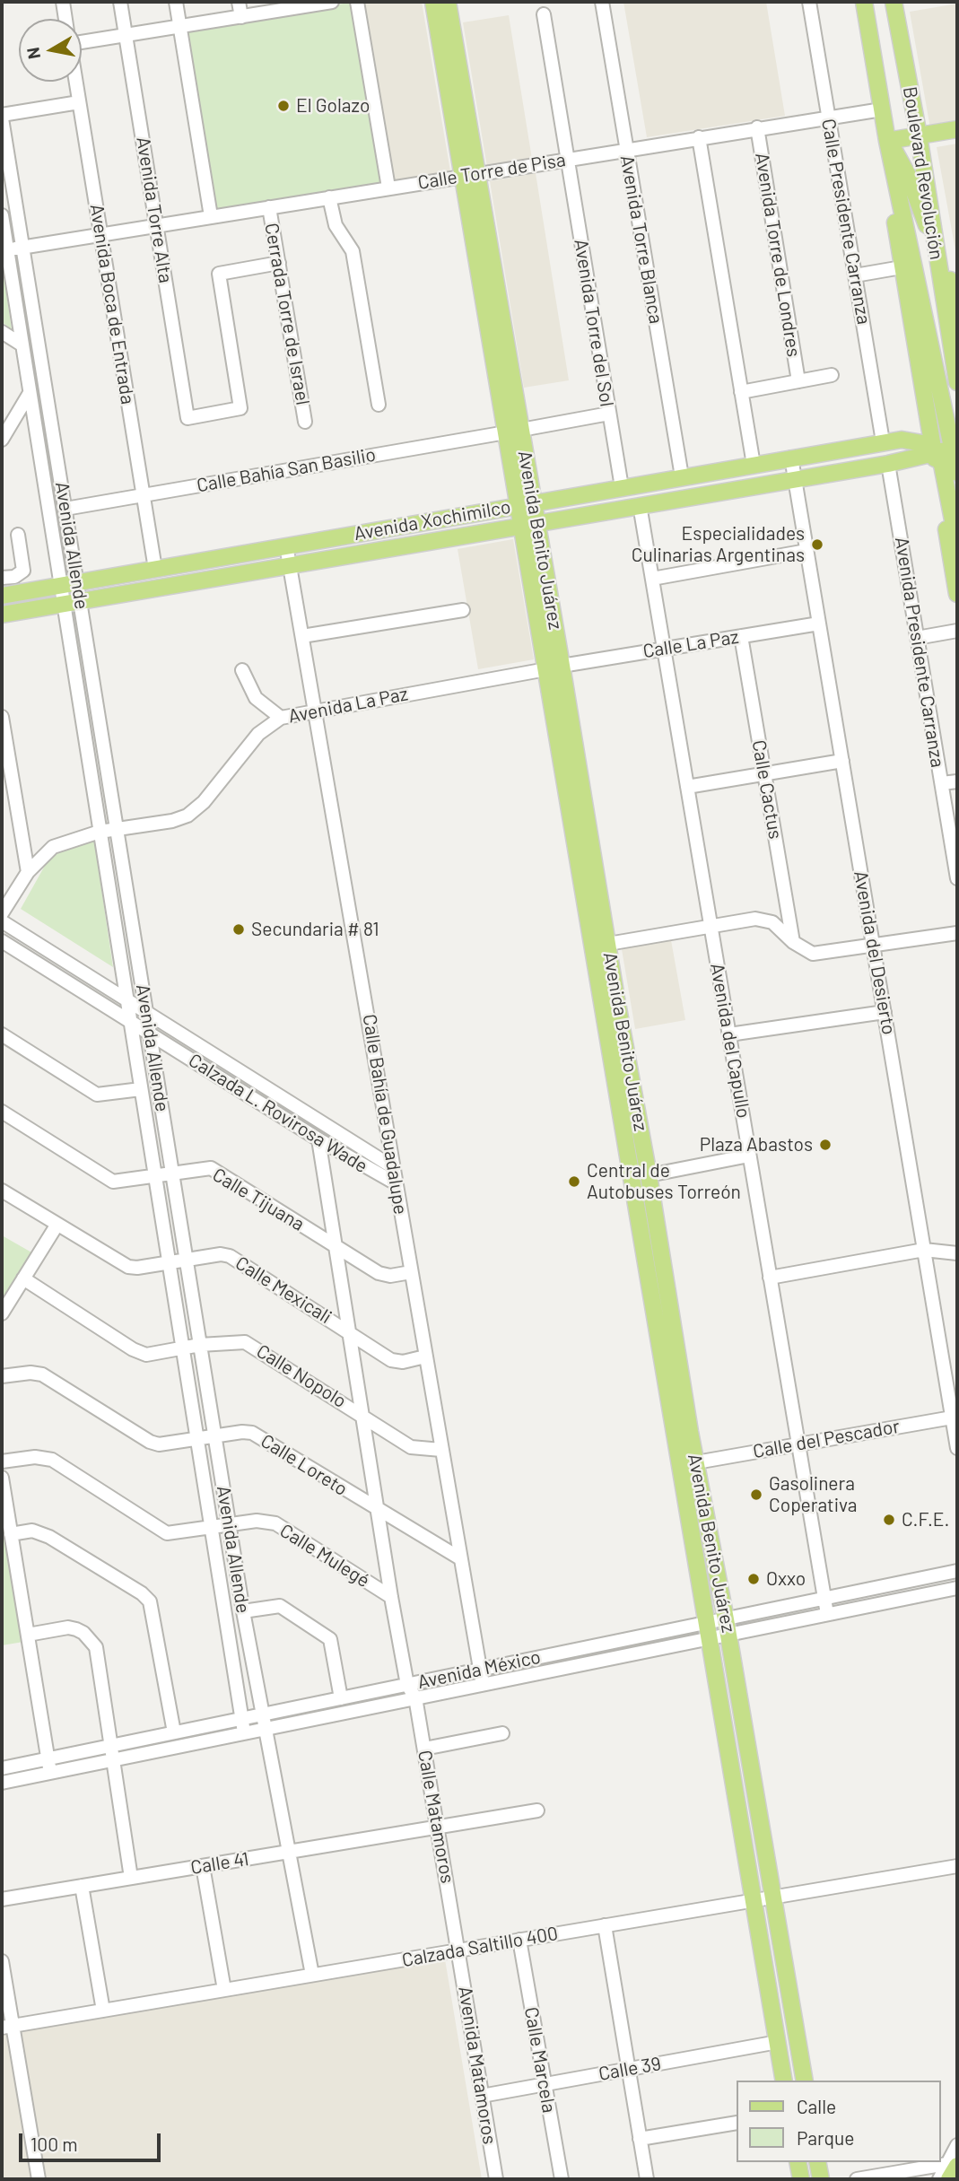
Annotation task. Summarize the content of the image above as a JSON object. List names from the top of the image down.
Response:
{
  "streets": {
    "main road": ["Boulevard Revolución", "Avenida Xochimilco", "Avenida Benito Juárez"],
    "street": [
      "Calle Torre de Pisa",
      "Avenida Torre Alta",
      "Calle Presidente Carranza",
      "Avenida Torre Blanca",
      "Avenida Torre de Londres",
      "Avenida Boca de Entrada",
      "Cerrada Torre de Israel",
      "Avenida Torre del Sol",
      "Calle Bahía San Basilio",
      "Avenida Allende",
      "Calle La Paz",
      "Avenida Presidente Carranza",
      "Avenida La Paz",
      "Calle Cactus",
      "Avenida del Desierto",
      "Avenida del Capullo",
      "Calzada L. Rovirosa Wade",
      "Calle Bahía de Guadalupe",
      "Calle Tijuana",
      "Calle Mexicali",
      "Calle Nopolo",
      "Calle del Pescador",
      "Calle Loreto",
      "Calle Mulegé",
      "Avenida México",
      "Calle Matamoros",
      "Calle 41",
      "Calzada Saltillo 400",
      "Calle Marcela",
      "Avenida Matamoros",
      "Calle 39"
    ]
  },
  "crossings": [
    ["Calle Torre de Pisa", "Avenida Torre Alta"],
    ["Calle Torre de Pisa", "Calle Presidente Carranza"],
    ["Calle Torre de Pisa", "Avenida Torre Blanca"],
    ["Calle Torre de Pisa", "Avenida Torre de Londres"],
    ["Calle Torre de Pisa", "Avenida Boca de Entrada"],
    ["Calle Torre de Pisa", "Cerrada Torre de Israel"],
    ["Calle Torre de Pisa", "Avenida Torre del Sol"],
    ["Calle Torre de Pisa", "Avenida Benito Juárez"],
    ["Calle Torre de Pisa", "Avenida Allende"],
    ["Avenida Torre Alta", "Cerrada Torre de Israel"],
    ["Calle Presidente Carranza", "Avenida Xochimilco"],
    ["Avenida Torre Blanca", "Avenida Xochimilco"],
    ["Avenida Boca de Entrada", "Calle Bahía San Basilio"],
    ["Avenida Boca de Entrada", "Avenida Xochimilco"],
    ["Avenida Torre del Sol", "Calle Bahía San Basilio"],
    ["Avenida Torre del Sol", "Avenida Xochimilco"],
    ["Calle Bahía San Basilio", "Avenida Benito Juárez"],
    ["Calle Bahía San Basilio", "Avenida Allende"],
    ["Avenida Xochimilco", "Avenida Benito Juárez"],
    ["Avenida Xochimilco", "Avenida Allende"],
    ["Avenida Xochimilco", "Avenida Presidente Carranza"],
    ["Avenida Xochimilco", "Avenida del Desierto"],
    ["Avenida Xochimilco", "Avenida del Capullo"],
    ["Avenida Xochimilco", "Calle Bahía de Guadalupe"],
    ["Avenida Benito Juárez", "Calle La Paz"],
    ["Avenida Benito Juárez", "Avenida La Paz"],
    ["Avenida Benito Juárez", "Calle del Pescador"],
    ["Avenida Benito Juárez", "Avenida México"],
    ["Avenida Benito Juárez", "Calzada Saltillo 400"],
    ["Avenida Benito Juárez", "Calle 39"],
    ["Avenida Allende", "Avenida La Paz"],
    ["Avenida Allende", "Calzada L. Rovirosa Wade"],
    ["Avenida Allende", "Calle Tijuana"],
    ["Avenida Allende", "Calle Mexicali"],
    ["Avenida Allende", "Calle Nopolo"],
    ["Avenida Allende", "Calle Loreto"],
    ["Avenida Allende", "Calle Mulegé"],
    ["Avenida Allende", "Avenida México"],
    ["Avenida Allende", "Calle 41"],
    ["Avenida Allende", "Calzada Saltillo 400"],
    ["Calle La Paz", "Calle Cactus"],
    ["Calle La Paz", "Avenida del Desierto"],
    ["Calle La Paz", "Avenida del Capullo"],
    ["Avenida La Paz", "Calle Bahía de Guadalupe"],
    ["Avenida del Desierto", "Calle del Pescador"],
    ["Avenida del Capullo", "Calle del Pescador"],
    ["Avenida del Capullo", "Avenida México"],
    ["Calzada L. Rovirosa Wade", "Calle Bahía de Guadalupe"],
    ["Calle Bahía de Guadalupe", "Calle Tijuana"],
    ["Calle Bahía de Guadalupe", "Calle Mexicali"],
    ["Calle Bahía de Guadalupe", "Calle Nopolo"],
    ["Calle Bahía de Guadalupe", "Calle Loreto"],
    ["Calle Bahía de Guadalupe", "Avenida México"],
    ["Calle Mulegé", "Avenida México"],
    ["Calle Mulegé", "Calle Matamoros"],
    ["Avenida México", "Calle Matamoros"],
    ["Calle Matamoros", "Calle 41"],
    ["Calle Matamoros", "Calzada Saltillo 400"],
    ["Calle Matamoros", "Avenida Matamoros"],
    ["Calzada Saltillo 400", "Calle Marcela"],
    ["Calzada Saltillo 400", "Avenida Matamoros"],
    ["Calle Marcela", "Calle 39"],
    ["Avenida Matamoros", "Calle 39"]
  ],
  "places": [
    "El Golazo",
    "Especialidades Culinarias Argentinas",
    "Secundaria # 81",
    "Plaza Abastos",
    "Central de Autobuses Torreón",
    "Gasolinera Coperativa",
    "C.F.E.",
    "Oxxo"
  ],
  "legend": ["Calle", "Parque"],
  "scale_bar": "100 m",
  "north": "left"
}
